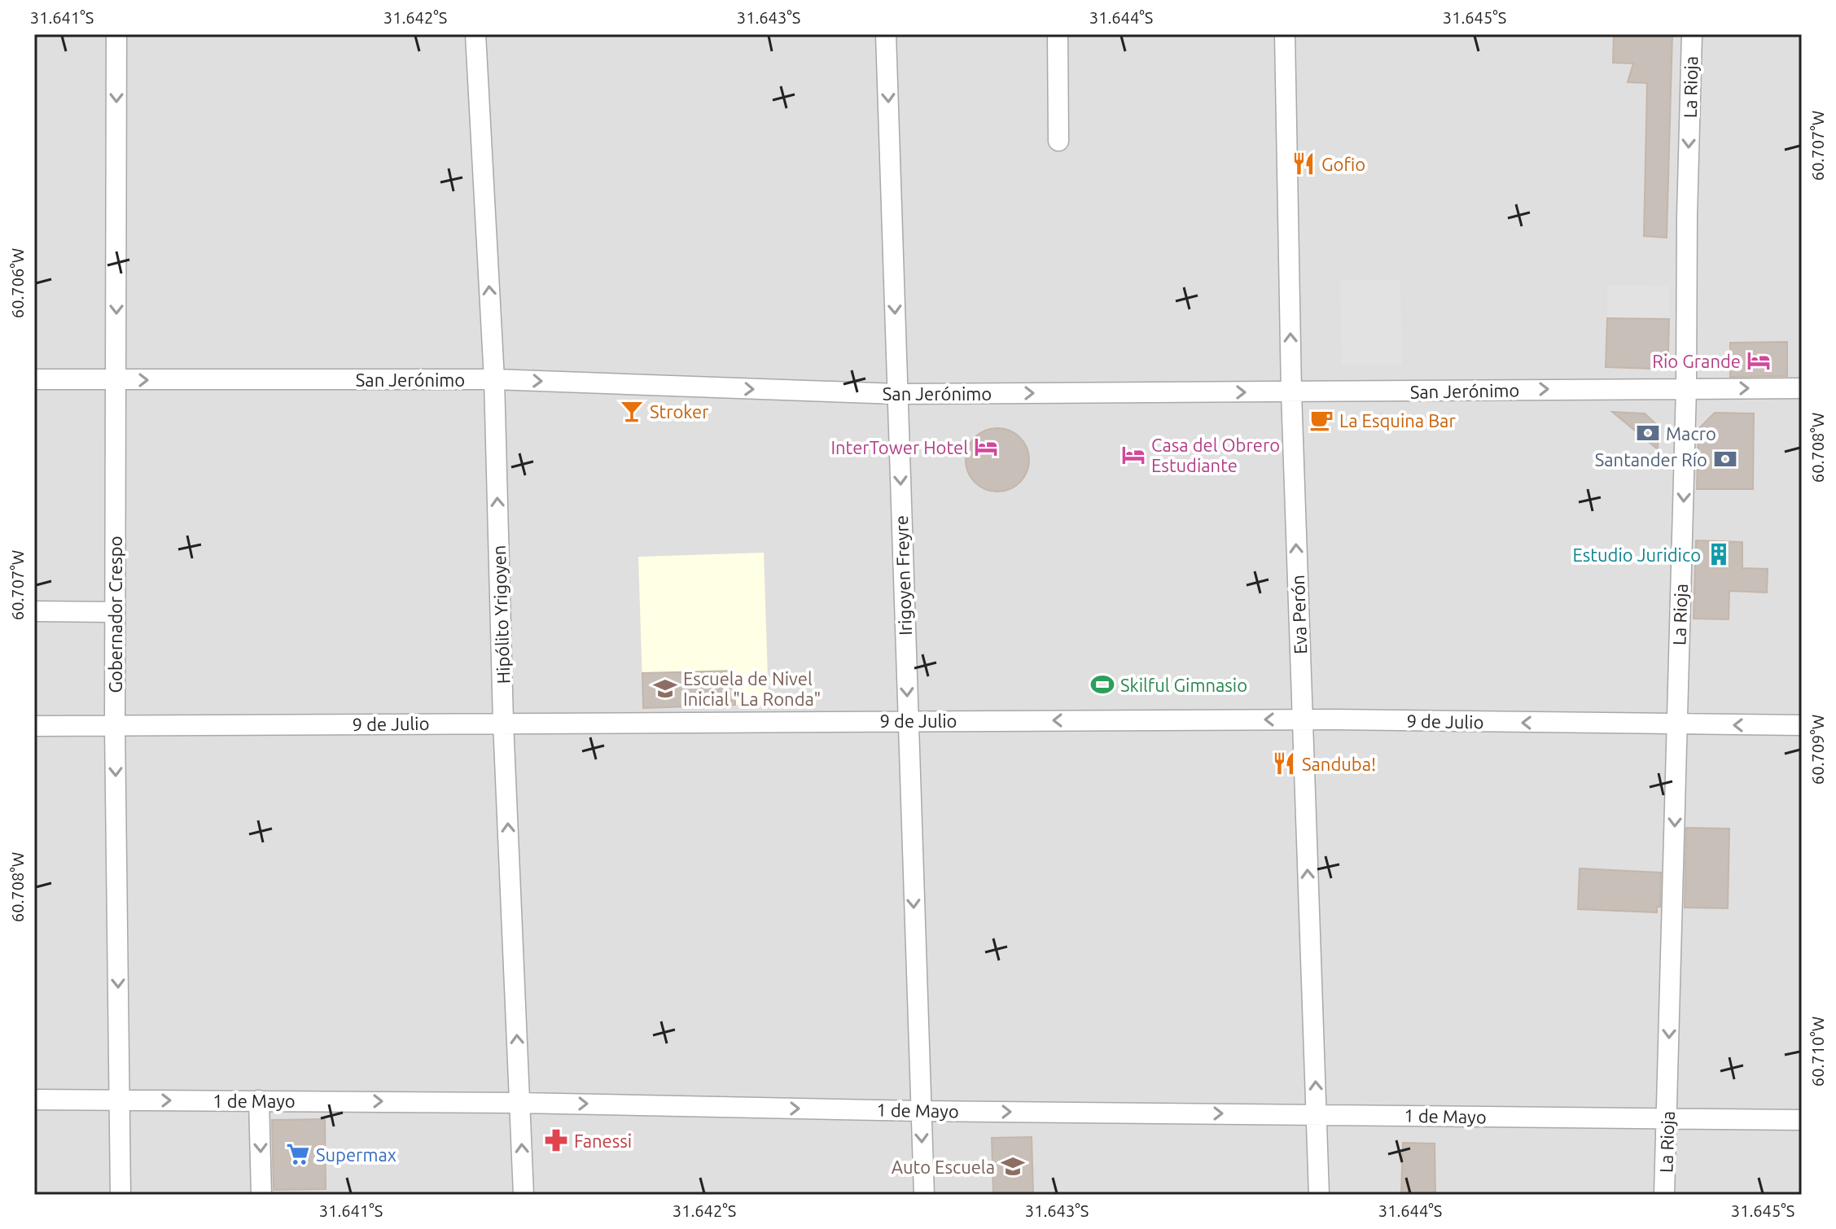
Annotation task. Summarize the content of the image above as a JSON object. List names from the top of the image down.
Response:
{
  "streets": {
    "street": [
      "La Rioja",
      "San Jerónimo",
      "Irigoyen Freyre",
      "Gobernador Crespo",
      "Hipólito Yrigoyen",
      "Eva Perón",
      "9 de Julio",
      "1 de Mayo"
    ]
  },
  "crossings": [
    ["La Rioja", "San Jerónimo"],
    ["La Rioja", "9 de Julio"],
    ["La Rioja", "1 de Mayo"],
    ["San Jerónimo", "Irigoyen Freyre"],
    ["San Jerónimo", "Gobernador Crespo"],
    ["San Jerónimo", "Hipólito Yrigoyen"],
    ["San Jerónimo", "Eva Perón"],
    ["Irigoyen Freyre", "9 de Julio"],
    ["Irigoyen Freyre", "1 de Mayo"],
    ["Gobernador Crespo", "9 de Julio"],
    ["Gobernador Crespo", "1 de Mayo"],
    ["Hipólito Yrigoyen", "9 de Julio"],
    ["Hipólito Yrigoyen", "1 de Mayo"],
    ["Eva Perón", "9 de Julio"],
    ["Eva Perón", "1 de Mayo"]
  ],
  "one_way": [
    "La Rioja",
    "San Jerónimo",
    "Irigoyen Freyre",
    "Gobernador Crespo",
    "Hipólito Yrigoyen",
    "Eva Perón",
    "9 de Julio",
    "1 de Mayo"
  ],
  "places": {
    "restaurant": ["Gofio", "Sanduba!"],
    "hotel": ["Rio Grande", "InterTower Hotel", "Casa del Obrero Estudiante"],
    "bar": ["Stroker"],
    "cafe": ["La Esquina Bar"],
    "bank": ["Macro", "Santander Río"],
    "building": ["Estudio Juridico"],
    "sports": ["Skilful Gimnasio"],
    "school or university": ["Escuela de Nivel Inicial \"La Ronda\"", "Auto Escuela"],
    "pharmacy": ["Fanessi"],
    "supermarket": ["Supermax"]
  },
  "coordinates": [
    "31.641°S",
    "31.642°S",
    "31.643°S",
    "31.644°S",
    "31.645°S",
    "60.707°W",
    "60.706°W",
    "60.708°W",
    "60.709°W",
    "60.710°W"
  ]
}
